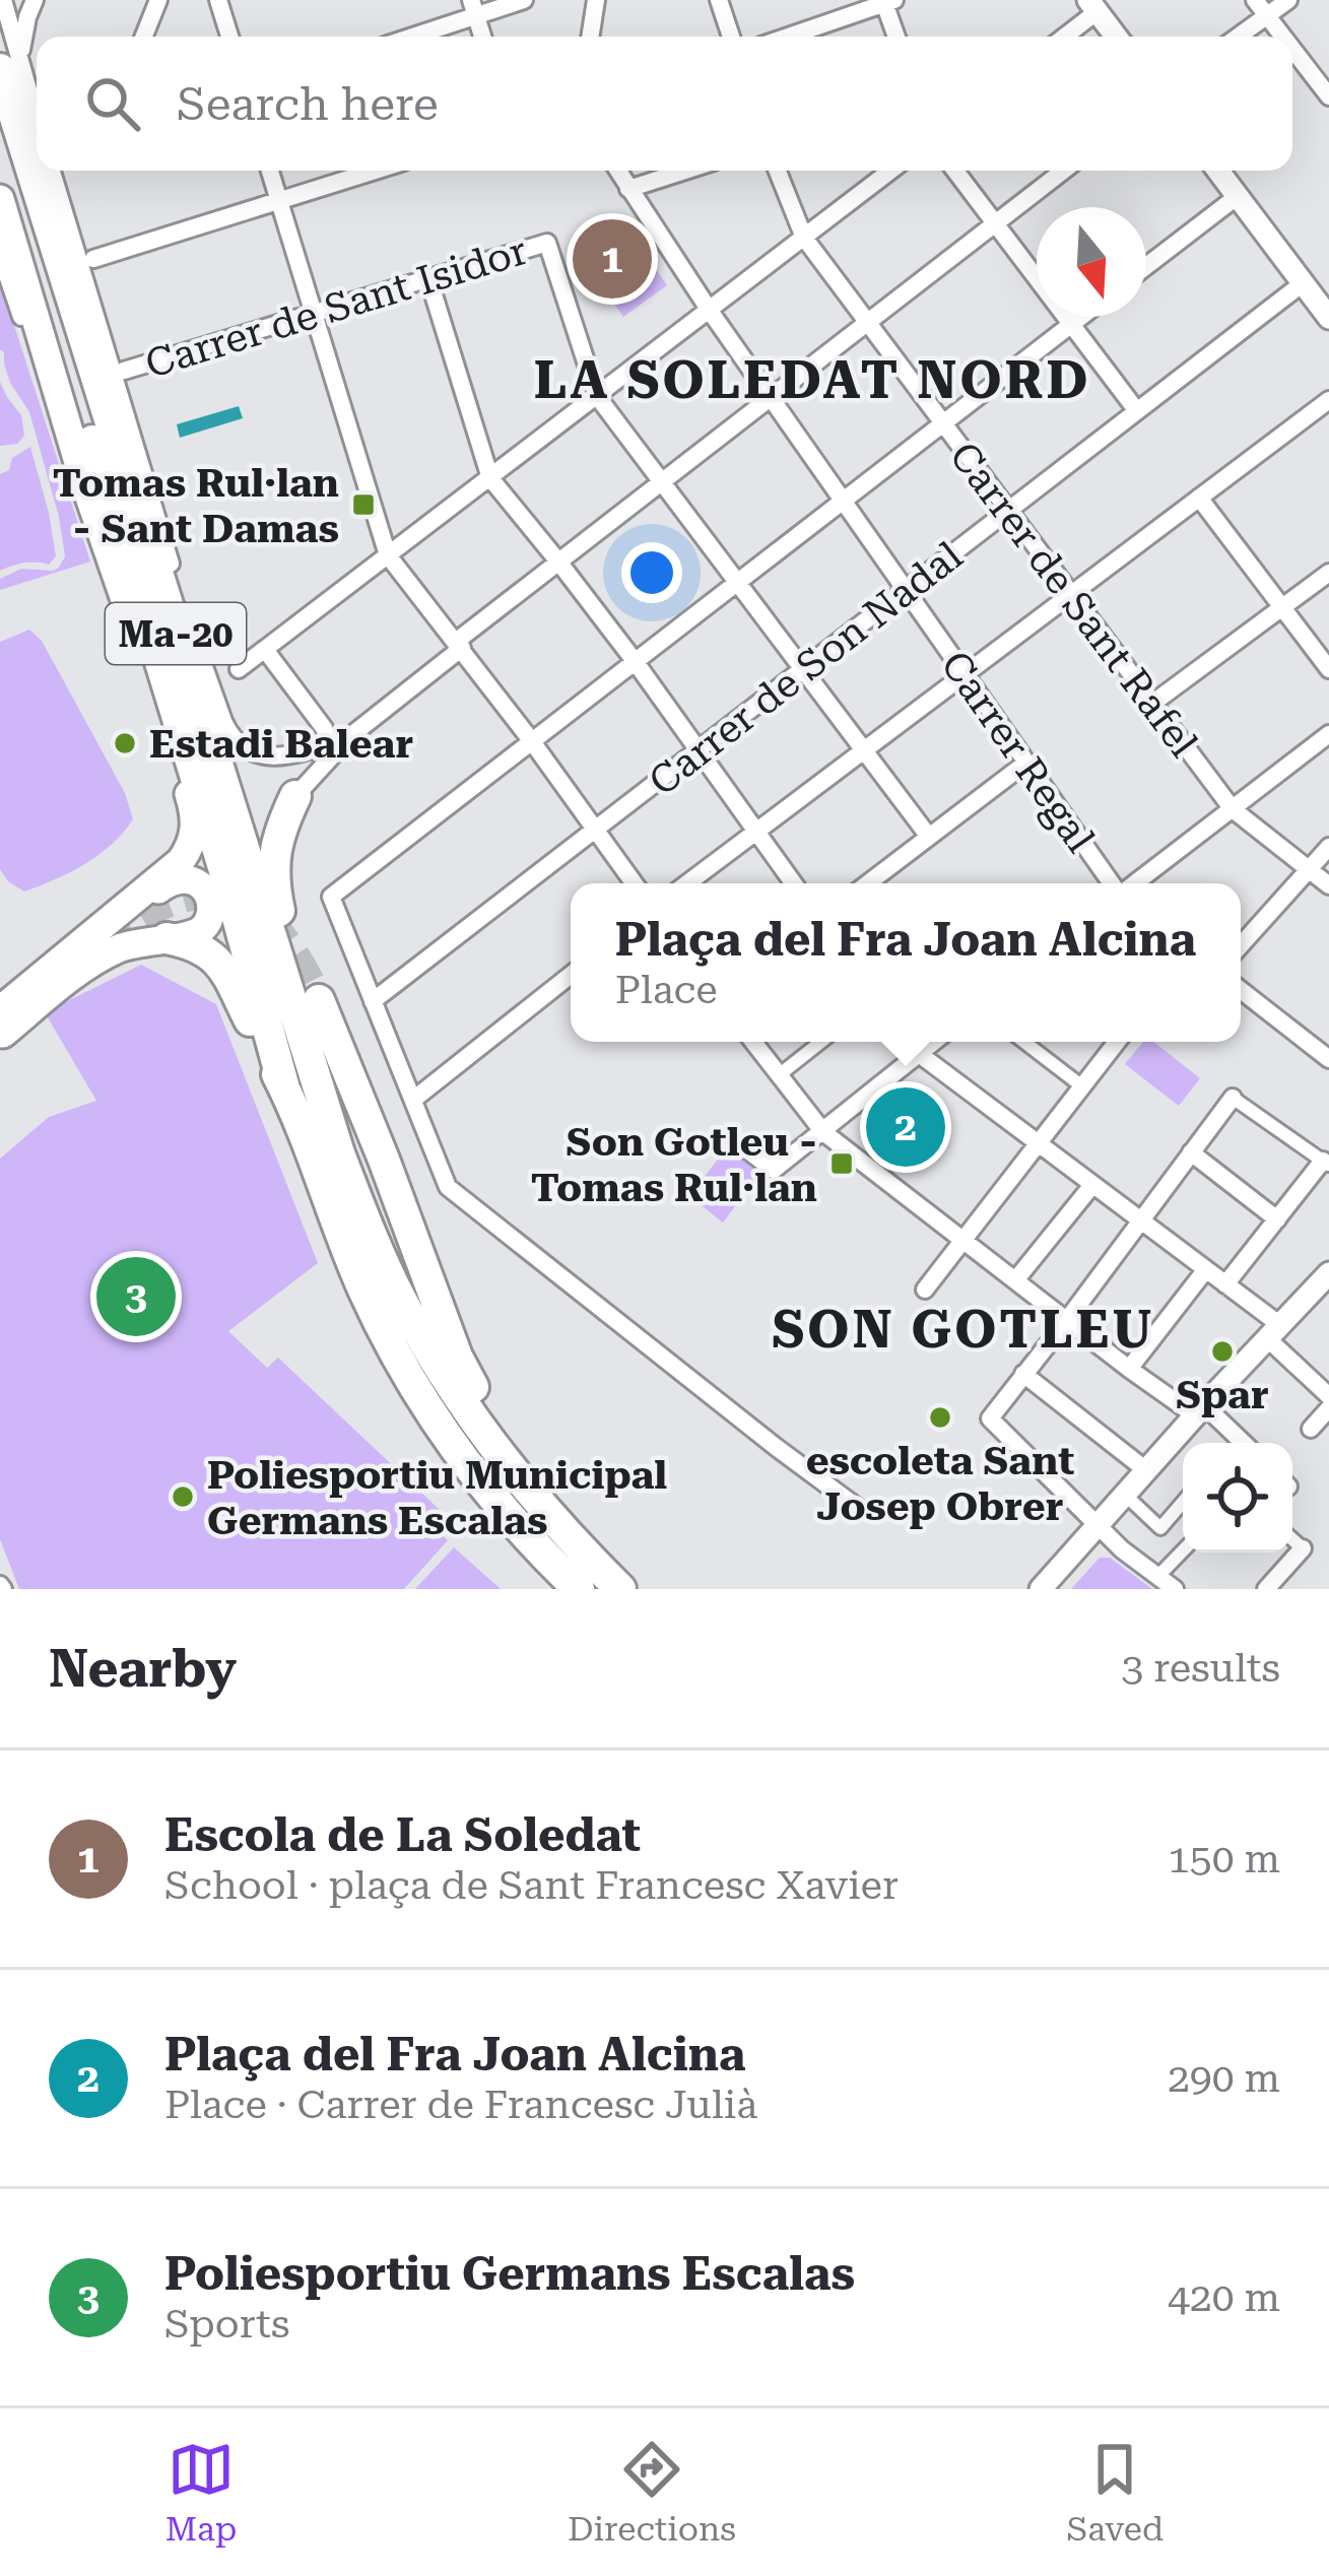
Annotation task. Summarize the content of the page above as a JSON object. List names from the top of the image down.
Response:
{
  "streets": {
    "highway": ["Ma-20"],
    "street": [
      "Carrer de Sant Isidor",
      "Carrer de Sant Rafel",
      "Carrer de Son Nadal",
      "Carrer Regal"
    ]
  },
  "crossings": [
    ["Carrer de Sant Rafel", "Carrer de Son Nadal"],
    ["Carrer de Son Nadal", "Carrer Regal"]
  ],
  "districts": ["LA SOLEDAT NORD", "SON GOTLEU"],
  "places": {
    "transit": ["Tomas Rul·lan - Sant Damas", "Son Gotleu - Tomas Rul·lan"],
    "other": [
      "Estadi Balear",
      "Spar",
      "escoleta Sant Josep Obrer",
      "Poliesportiu Municipal Germans Escalas"
    ]
  },
  "north": "bottom",
  "page": {
    "search": "Search here",
    "pins": ["1", "2", "3"],
    "popup": ["Plaça del Fra Joan Alcina", "Place"],
    "heading": ["Nearby", "3 results"],
    "list": [
      {
        "mark": "1",
        "name": "Escola de La Soledat",
        "note": "School · plaça de Sant Francesc Xavier",
        "value": "150 m"
      },
      {
        "mark": "2",
        "name": "Plaça del Fra Joan Alcina",
        "note": "Place · Carrer de Francesc Julià",
        "value": "290 m"
      },
      {
        "mark": "3",
        "name": "Poliesportiu Germans Escalas",
        "note": "Sports",
        "value": "420 m"
      }
    ],
    "nav": ["Map", "Directions", "Saved"]
  }
}
